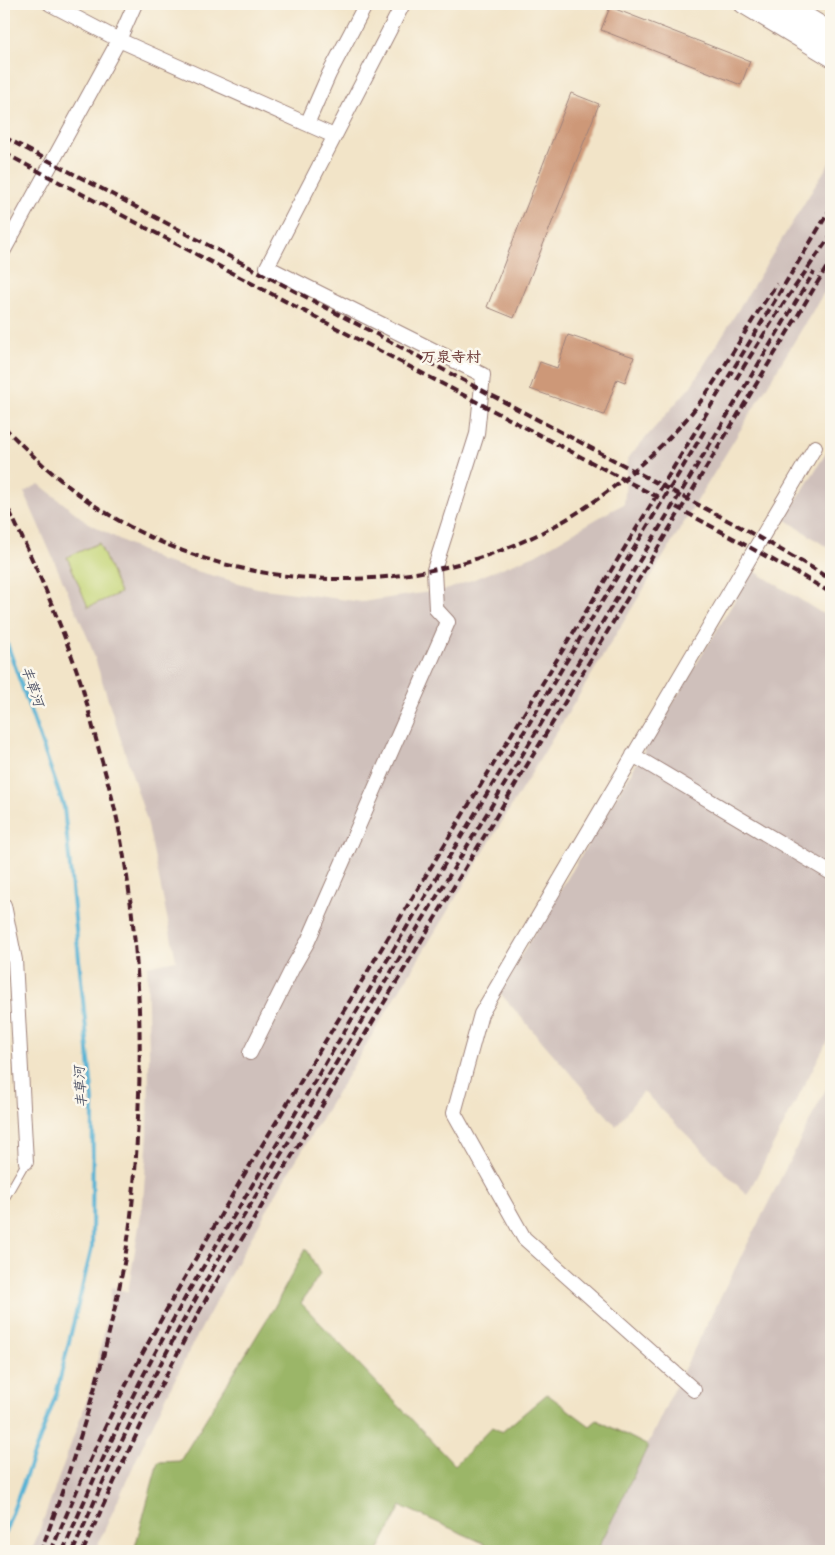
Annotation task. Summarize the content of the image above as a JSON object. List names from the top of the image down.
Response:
{
  "districts": ["万泉寺村"],
  "water": ["丰草河"]
}
